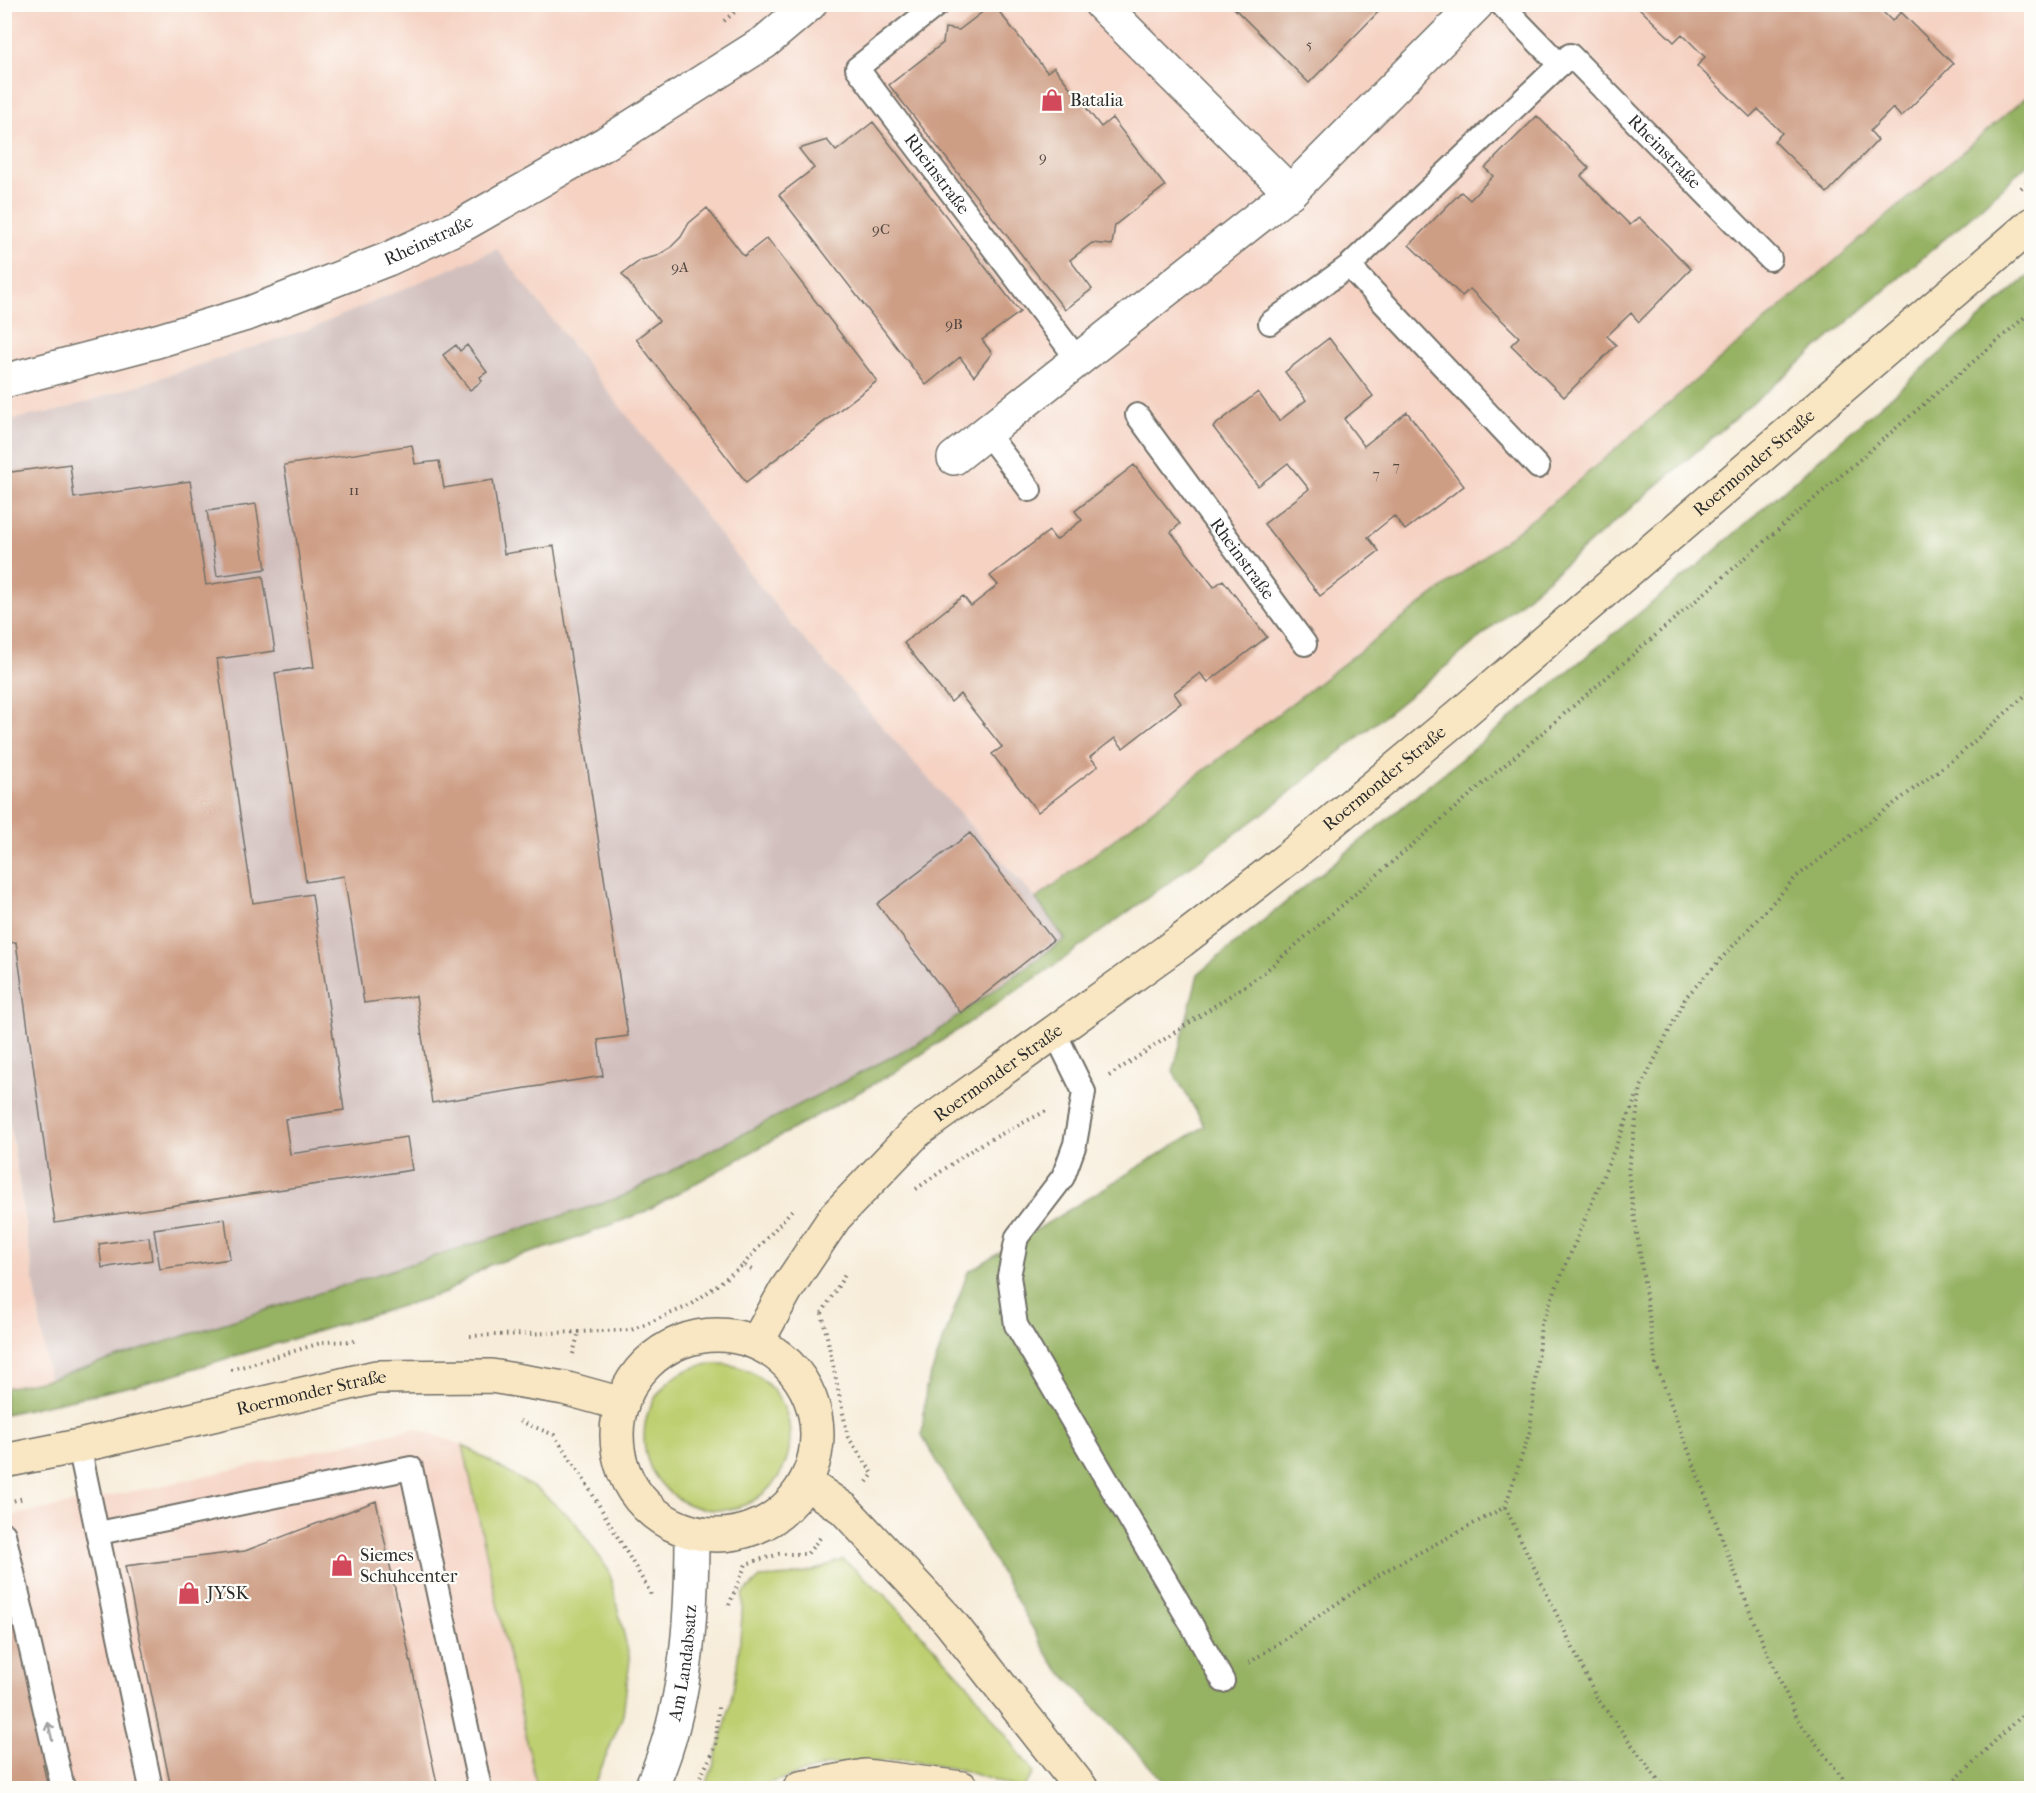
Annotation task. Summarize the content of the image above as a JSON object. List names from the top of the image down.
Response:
{
  "streets": {
    "main road": ["Roermonder Straße"],
    "street": ["Rheinstraße", "Am Landabsatz"]
  },
  "crossings": [
    ["Roermonder Straße", "Am Landabsatz"]
  ],
  "places": {
    "shop": ["Batalia", "Siemes Schuhcenter", "JYSK"]
  },
  "house_numbers": [
    "5",
    "9",
    "9C",
    "9A",
    "9B",
    "7",
    "7",
    "11"
  ]
}
